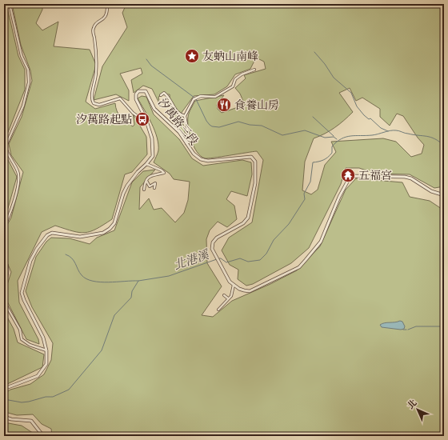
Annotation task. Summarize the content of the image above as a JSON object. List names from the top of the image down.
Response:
{
  "streets": {
    "street": ["汐萬路三段"]
  },
  "water": ["北港溪"],
  "places": {
    "place": ["友蚋山南峰"],
    "restaurant": ["食養山房"],
    "bus stop": ["汐萬路起點"],
    "temple": ["五福宮"]
  },
  "north": "top left"
}
